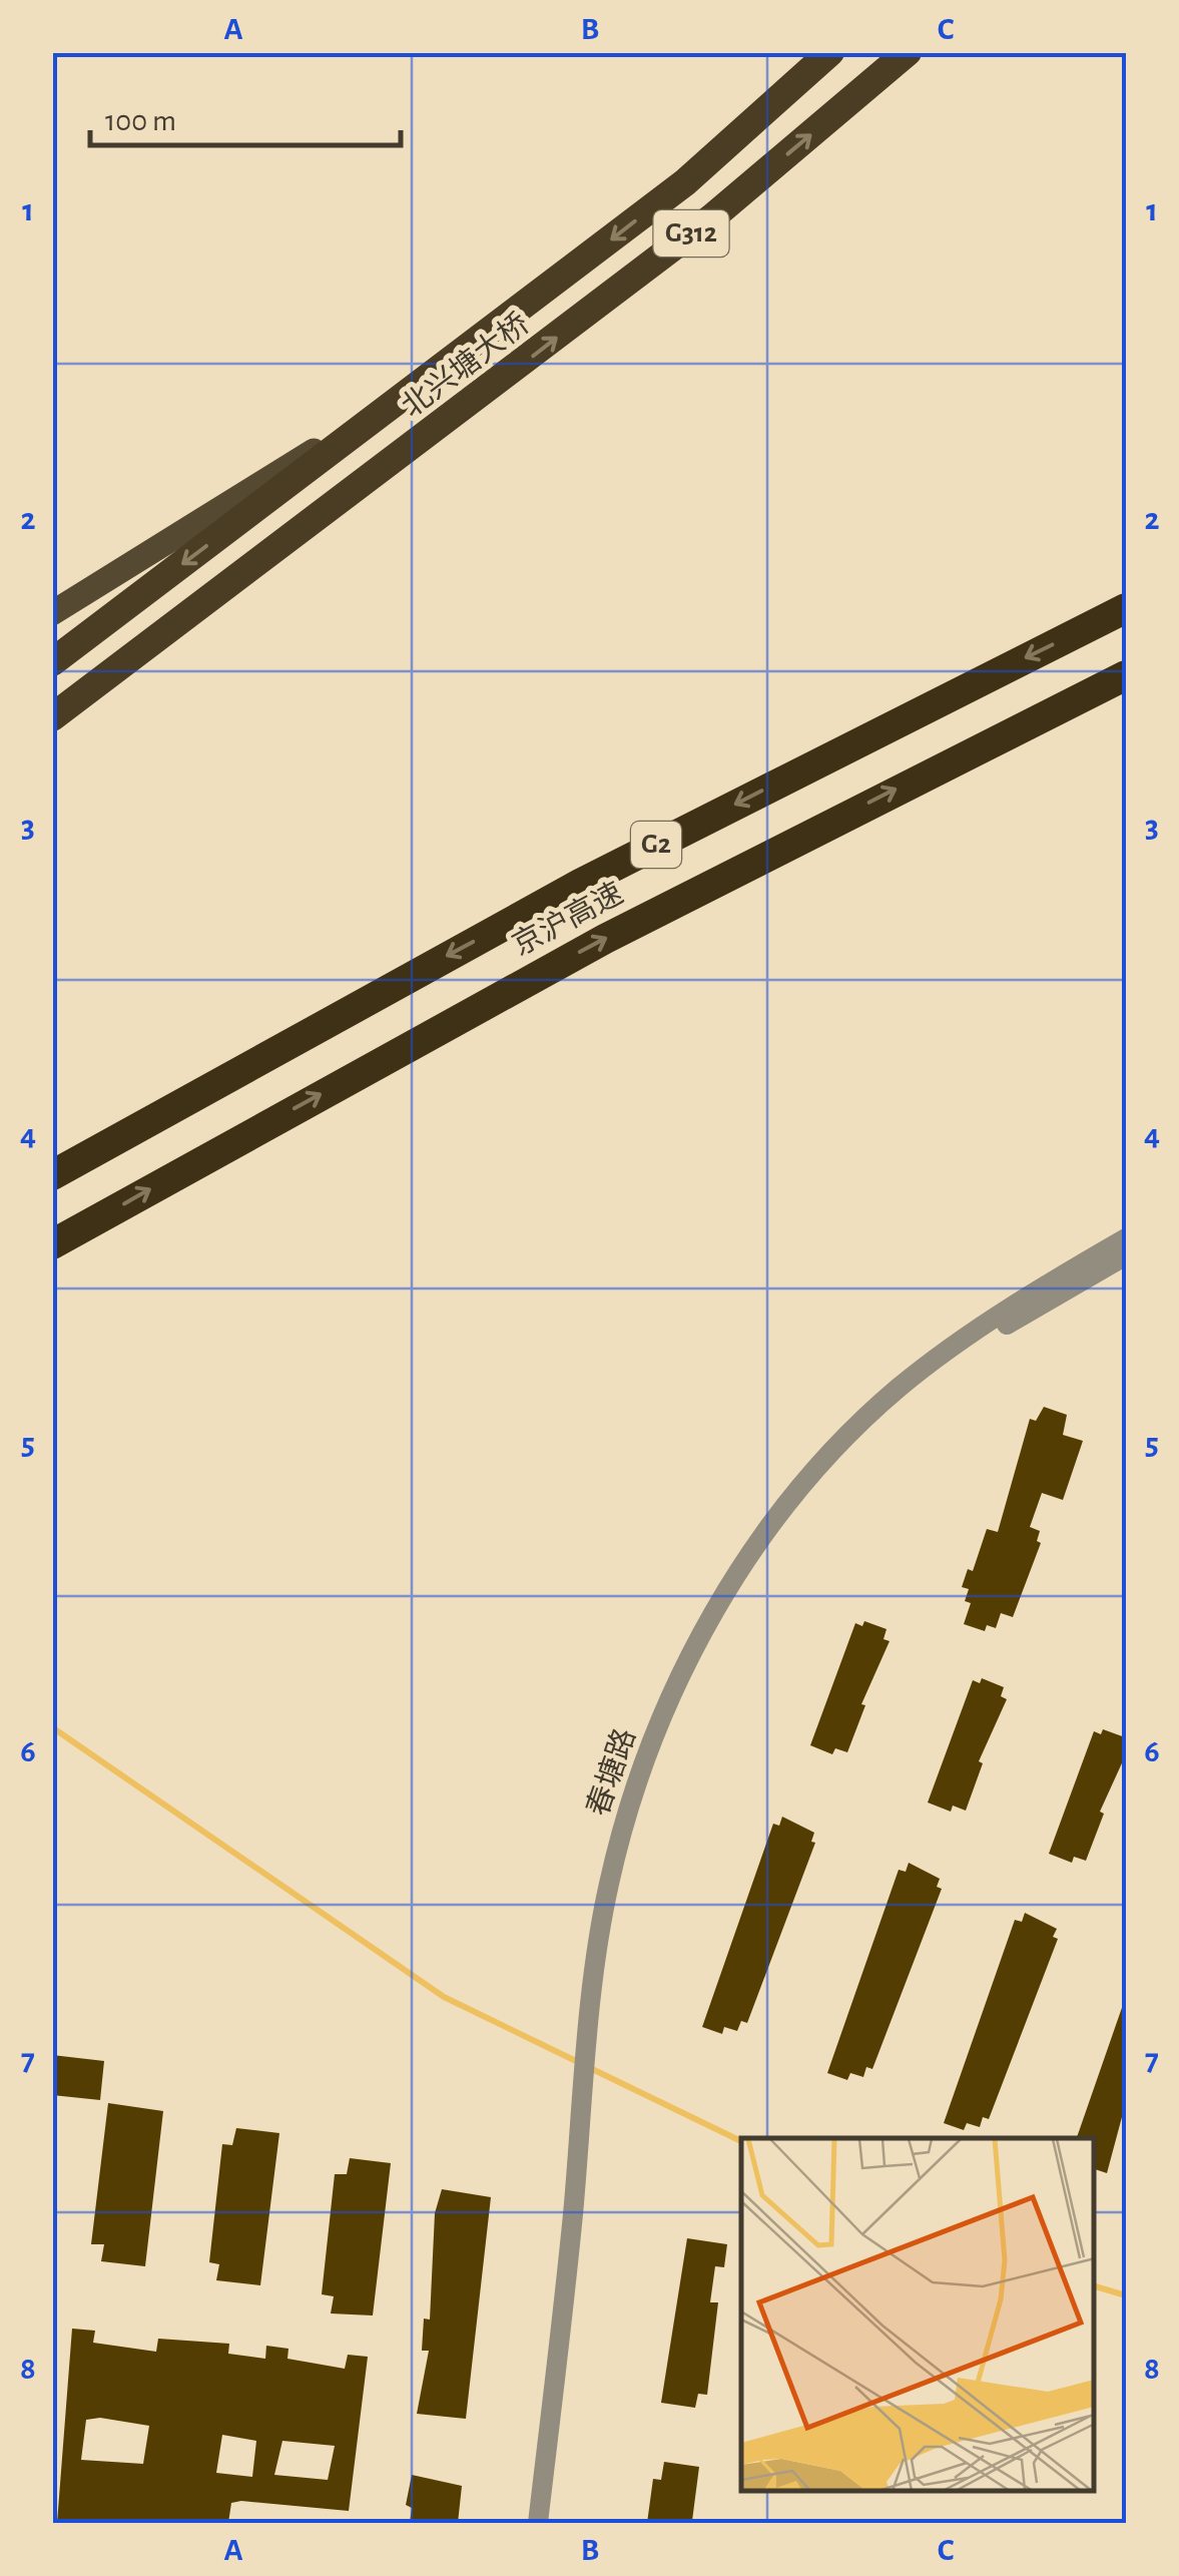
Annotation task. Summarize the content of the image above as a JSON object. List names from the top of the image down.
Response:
{
  "streets": {
    "highway": [
      "G312",
      "北兴塘大桥",
      "G2",
      "京沪高速"
    ],
    "street": ["春塘路"]
  },
  "scale_bar": "100 m",
  "grid": {
    "columns": ["A", "B", "C"],
    "rows": [
      "1",
      "2",
      "3",
      "4",
      "5",
      "6",
      "7",
      "8"
    ]
  }
}
